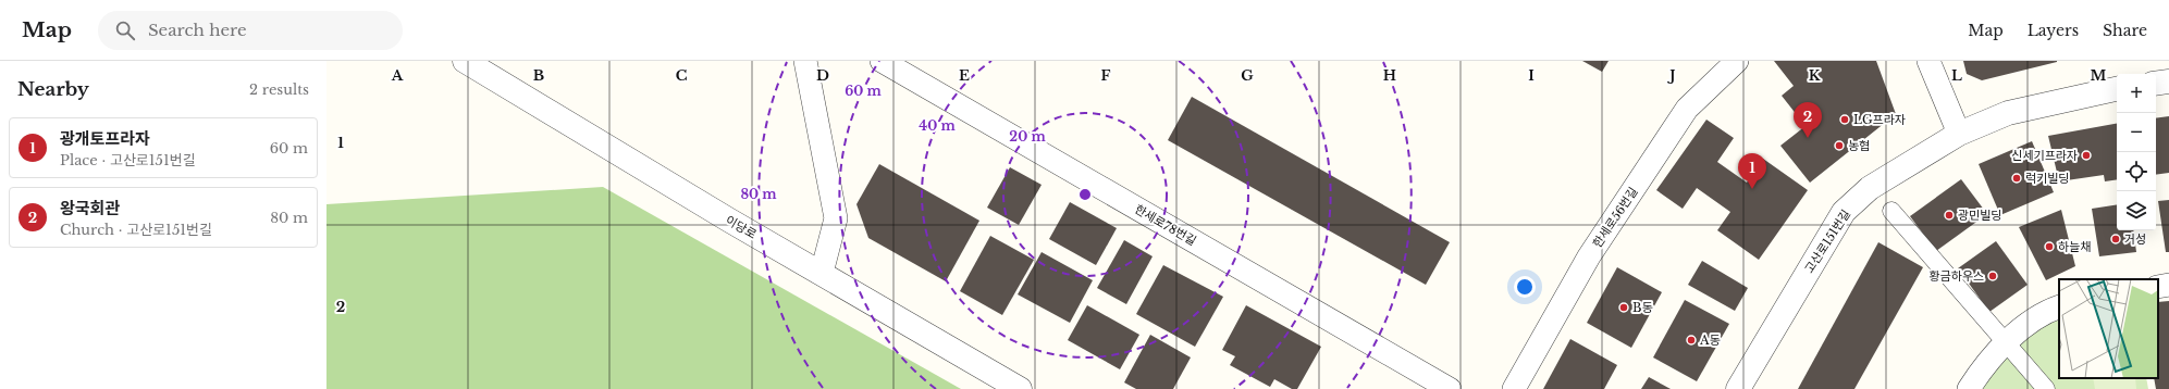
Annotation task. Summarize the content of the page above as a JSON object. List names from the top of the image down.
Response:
{
  "streets": {
    "street": [
      "한세로56번길",
      "한세로78번길",
      "이당로",
      "고산로151번길"
    ]
  },
  "places": [
    "LG프라자",
    "농협",
    "신세기프라자",
    "럭키빌딩",
    "광민빌딩",
    "거성",
    "하늘채",
    "황금하우스",
    "B동",
    "A동"
  ],
  "page": {
    "header": "Map",
    "search": "Search here",
    "nav": ["Map", "Layers", "Share"],
    "heading": ["Nearby", "2 results"],
    "map_buttons": ["+", "−"],
    "pins": ["2", "1"],
    "list": [
      {
        "mark": "1",
        "name": "광개토프라자",
        "note": "Place · 고산로151번길",
        "value": "60 m"
      },
      {
        "mark": "2",
        "name": "왕국회관",
        "note": "Church · 고산로151번길",
        "value": "80 m"
      }
    ]
  },
  "grid": {
    "columns": [
      "A",
      "B",
      "C",
      "D",
      "E",
      "F",
      "G",
      "H",
      "I",
      "J",
      "K",
      "L",
      "M"
    ],
    "rows": ["1", "2"]
  },
  "rings": [
    "60 m",
    "40 m",
    "20 m",
    "80 m"
  ]
}
